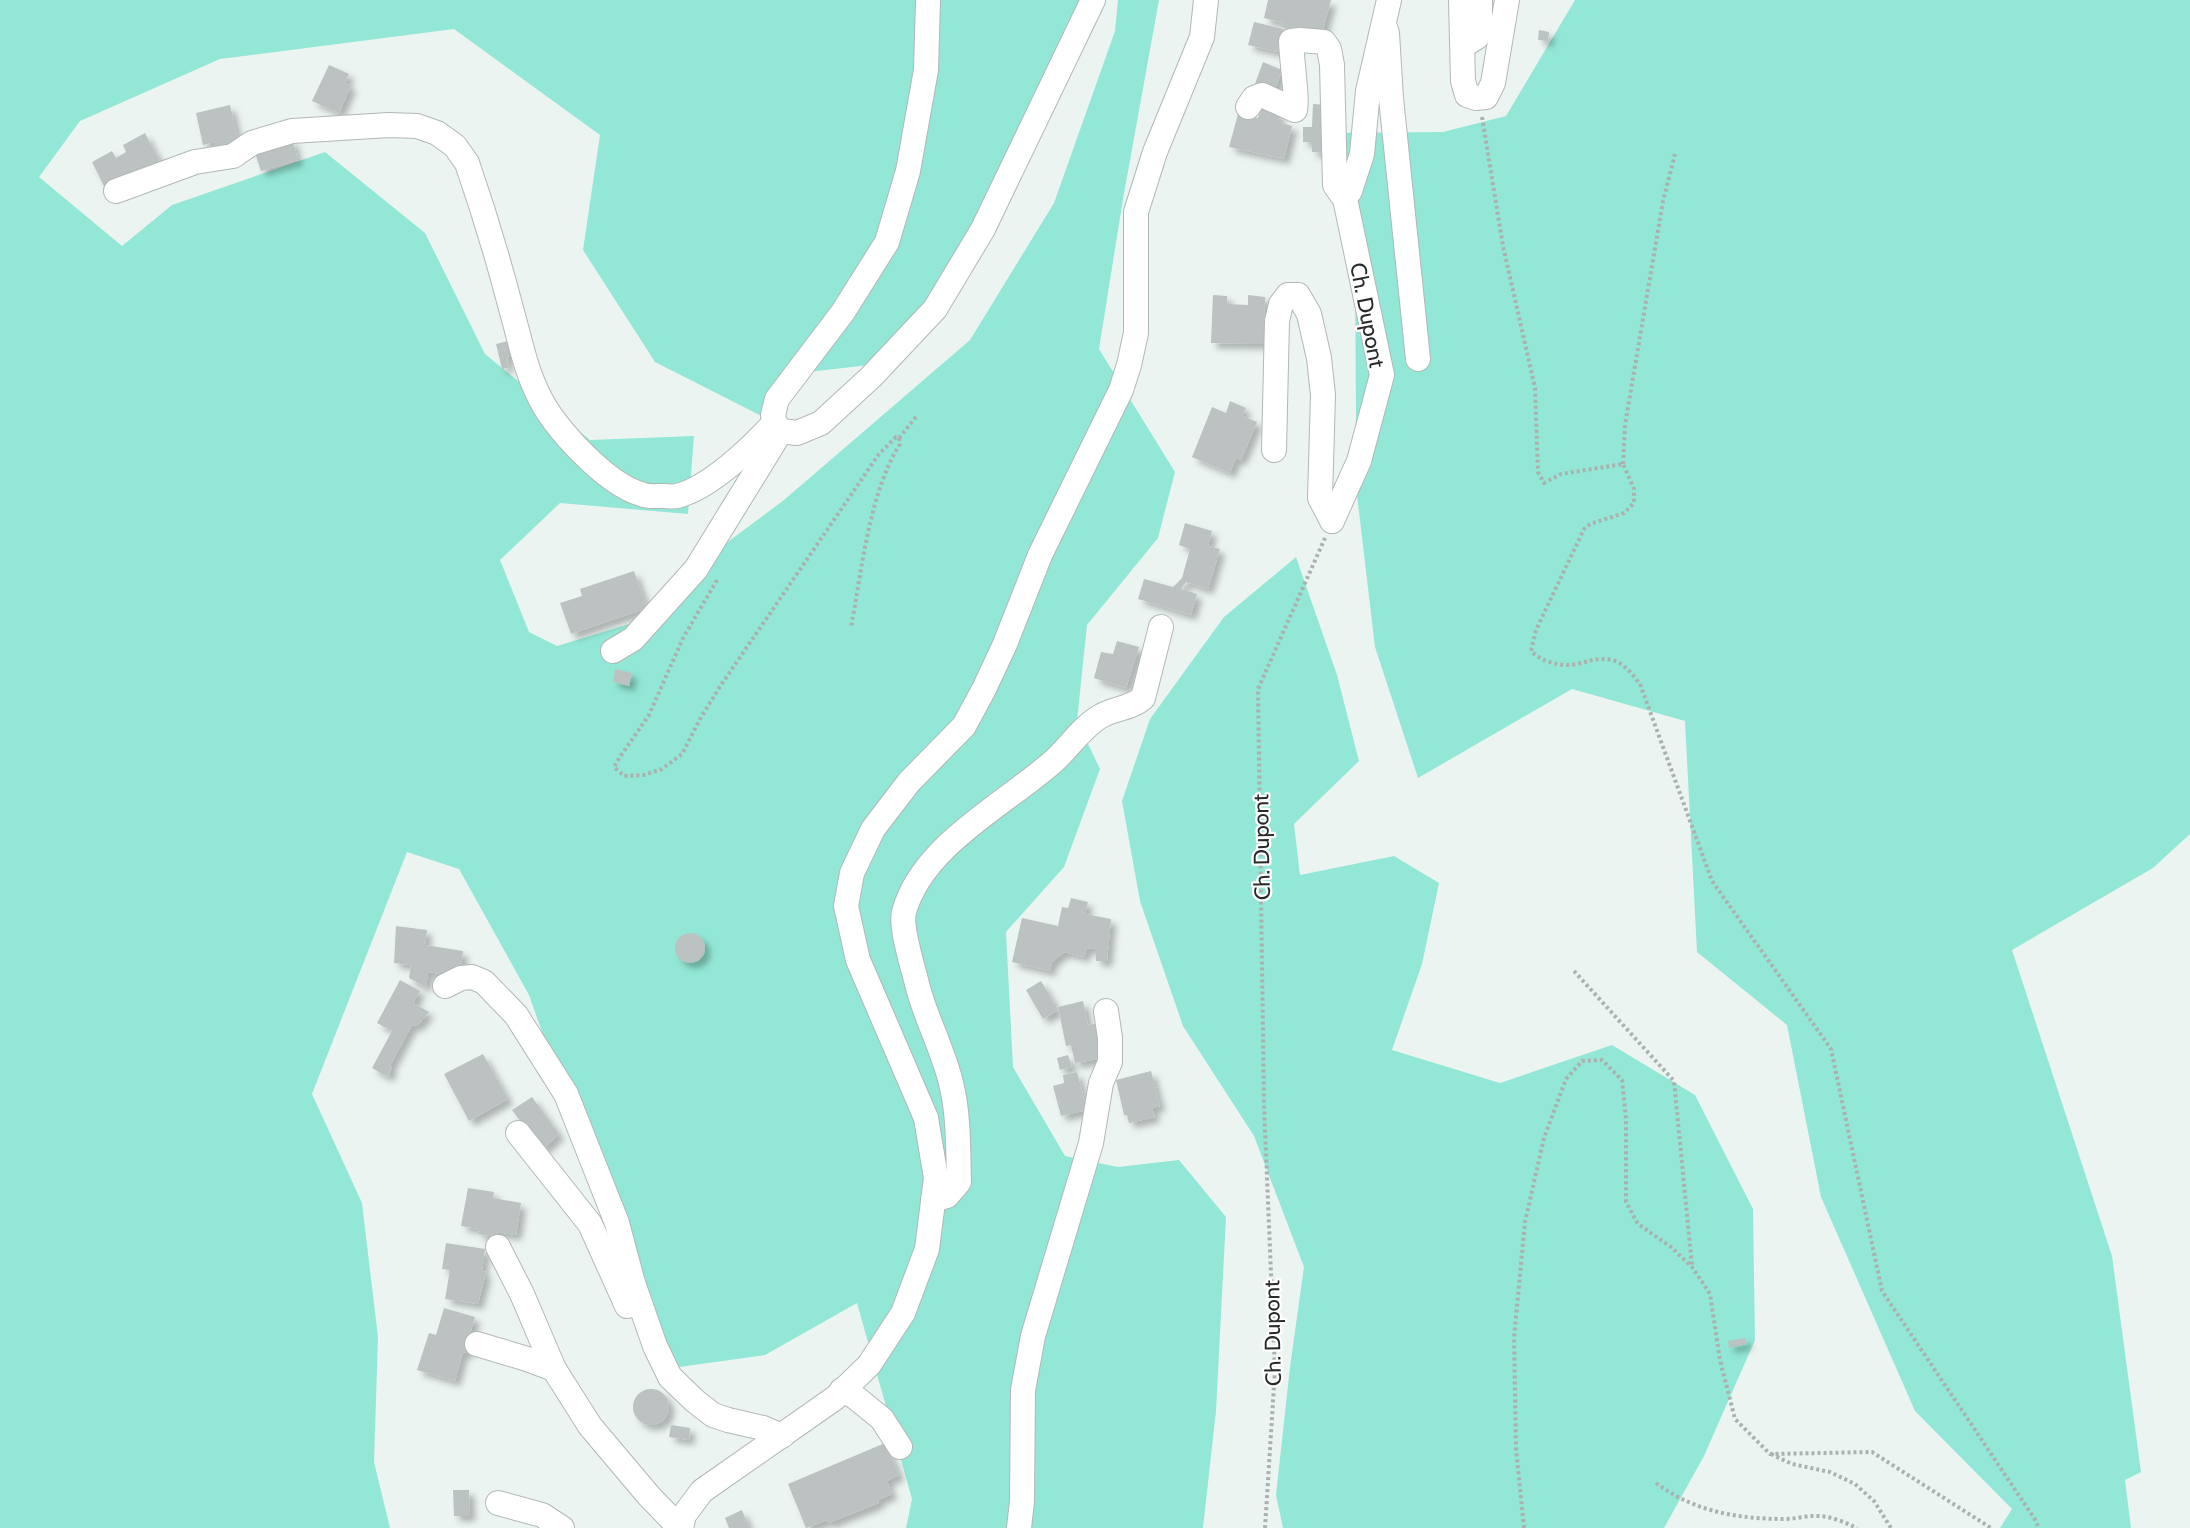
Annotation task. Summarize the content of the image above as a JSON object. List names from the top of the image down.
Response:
{
  "streets": {
    "street": ["Ch. Dupont"]
  }
}
